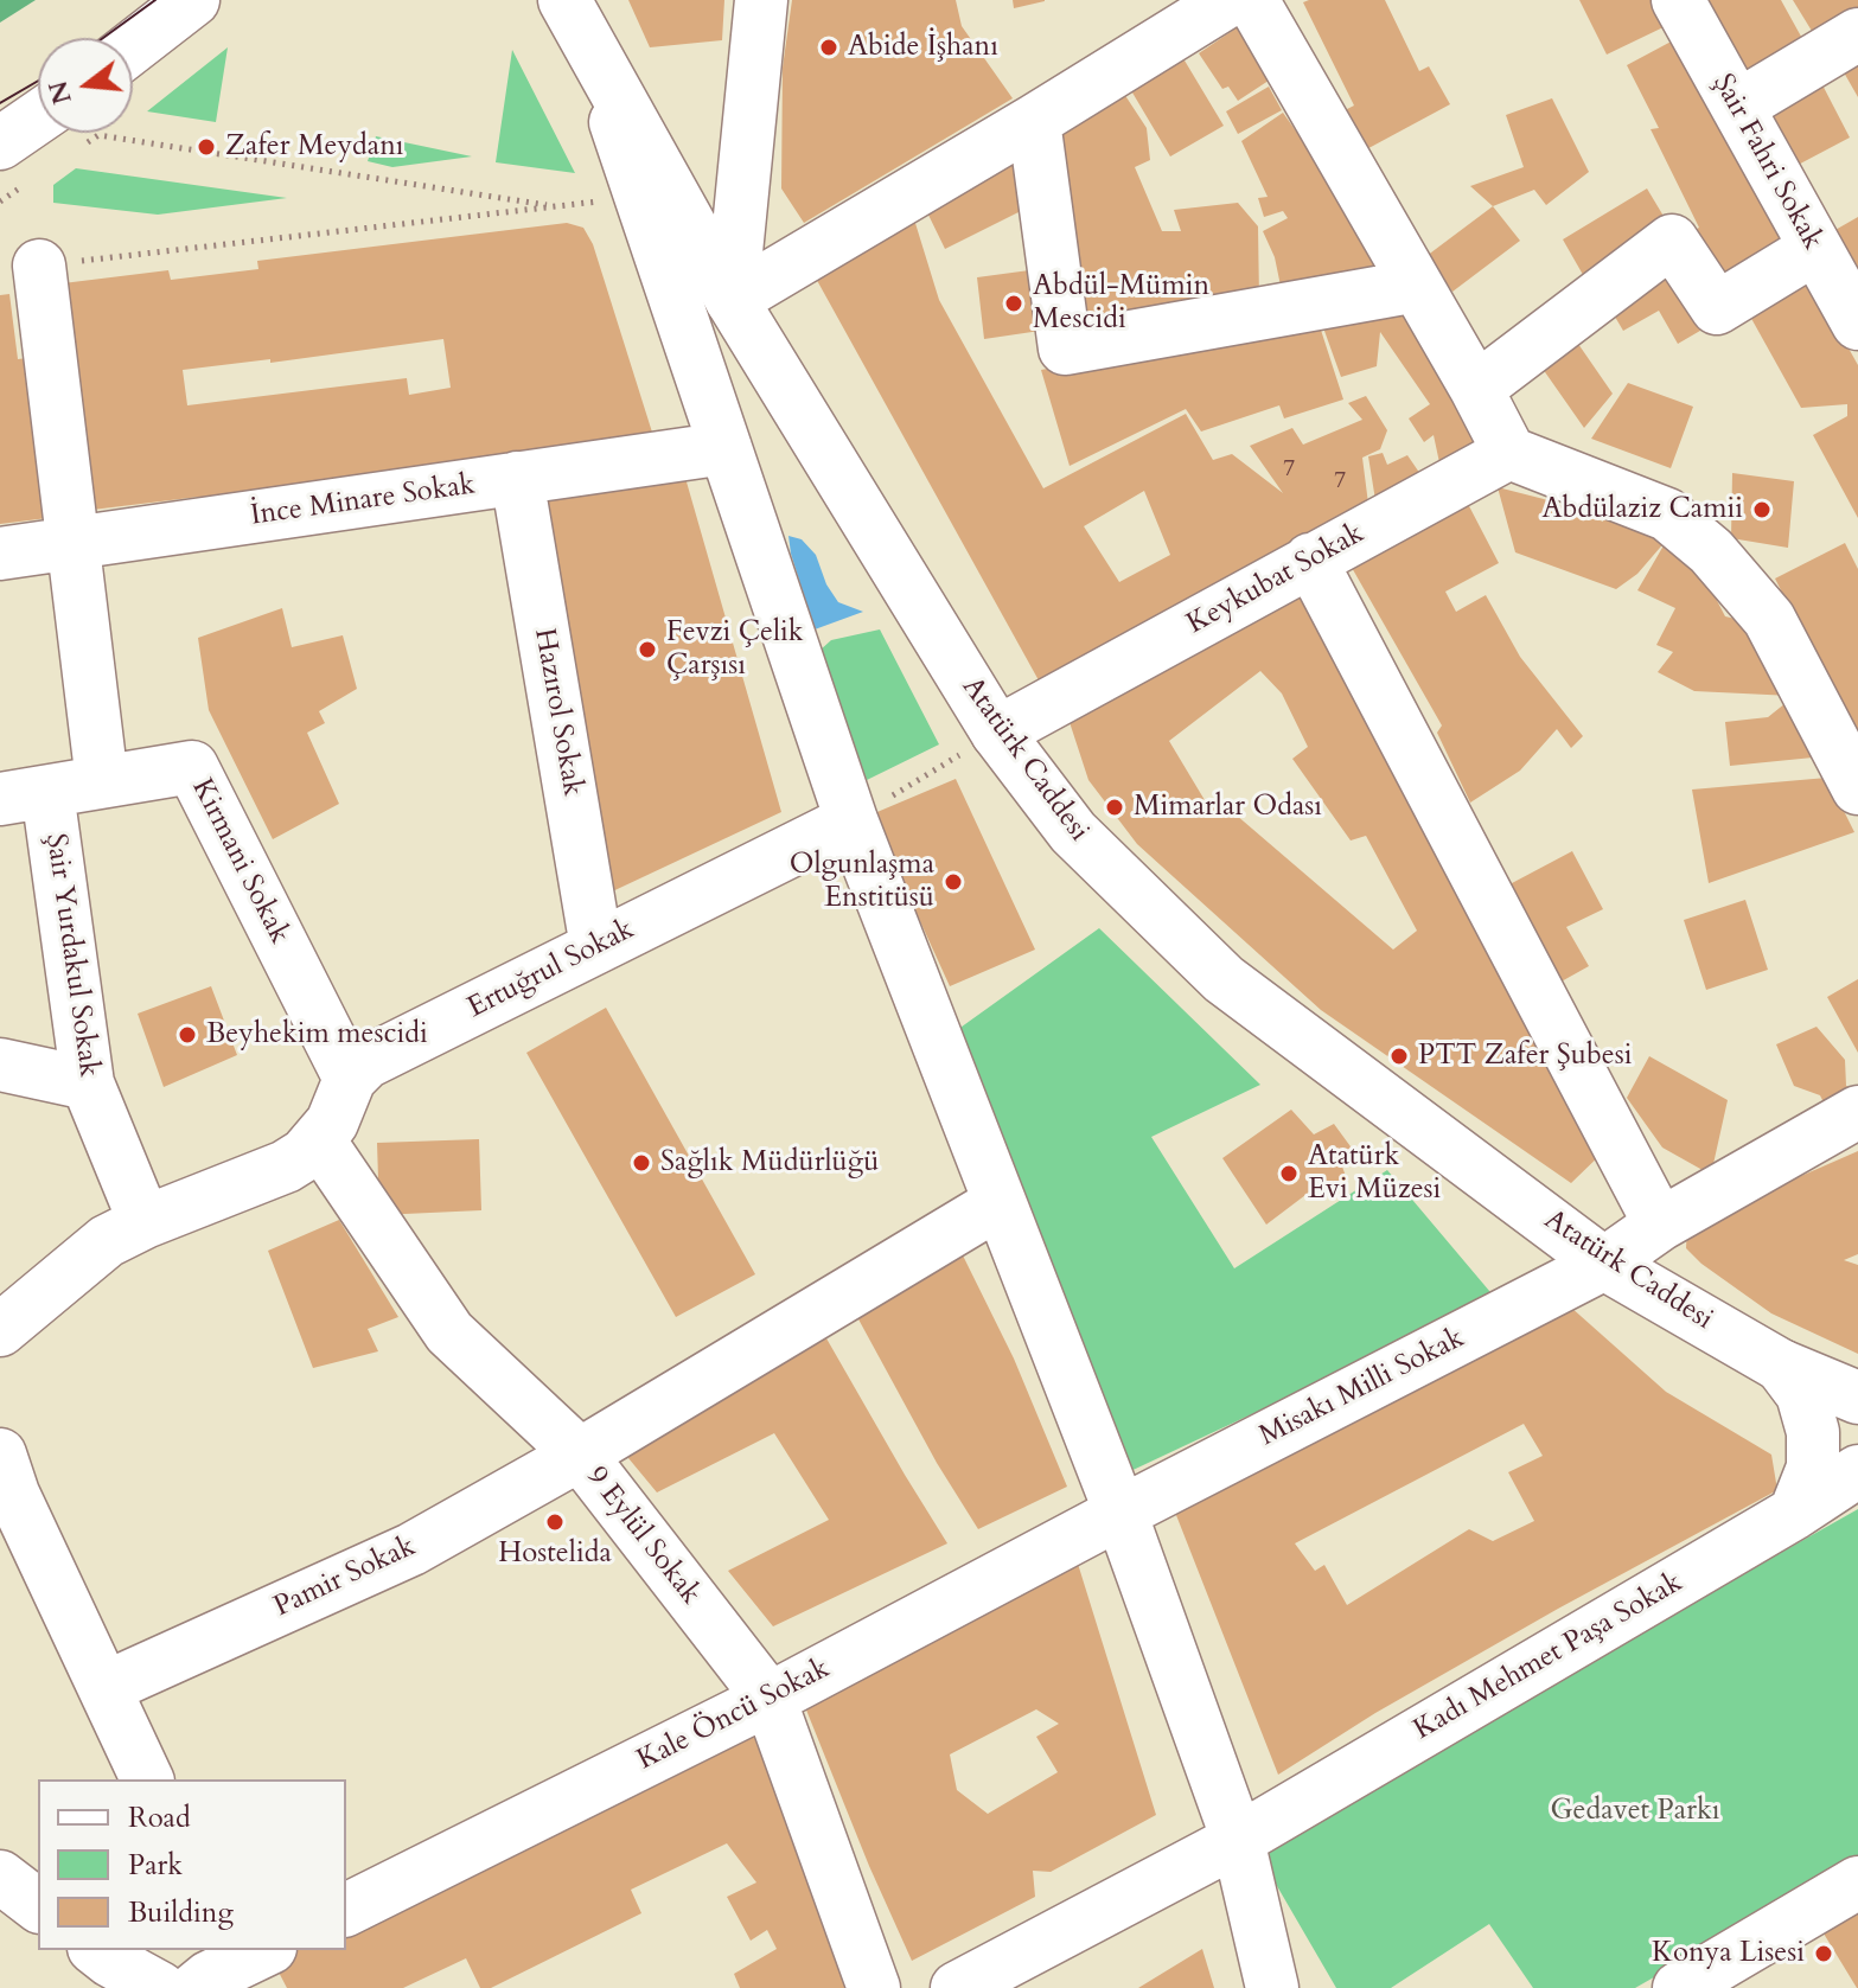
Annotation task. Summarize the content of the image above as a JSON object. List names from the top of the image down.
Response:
{
  "streets": {
    "street": [
      "Şair Fahri Sokak",
      "İnce Minare Sokak",
      "Keykubat Sokak",
      "Hazırol Sokak",
      "Atatürk Caddesi",
      "Kirmani Sokak",
      "Şair Yurdakul Sokak",
      "Ertuğrul Sokak",
      "Misakı Milli Sokak",
      "9 Eylül Sokak",
      "Pamir Sokak",
      "Kadı Mehmet Paşa Sokak",
      "Kale Öncü Sokak"
    ]
  },
  "crossings": [
    ["İnce Minare Sokak", "Hazırol Sokak"],
    ["Keykubat Sokak", "Atatürk Caddesi"],
    ["Hazırol Sokak", "Ertuğrul Sokak"],
    ["Atatürk Caddesi", "Misakı Milli Sokak"],
    ["Kirmani Sokak", "Şair Yurdakul Sokak"],
    ["Kirmani Sokak", "Ertuğrul Sokak"],
    ["Misakı Milli Sokak", "Kale Öncü Sokak"],
    ["9 Eylül Sokak", "Pamir Sokak"],
    ["9 Eylül Sokak", "Kale Öncü Sokak"]
  ],
  "parks": ["Gedavet Parkı"],
  "places": [
    "Abide İşhanı",
    "Zafer Meydanı",
    "Abdül-Mümin Mescidi",
    "Abdülaziz Camii",
    "Fevzi Çelik Çarşısı",
    "Mimarlar Odası",
    "Olgunlaşma Enstitüsü",
    "Beyhekim mescidi",
    "PTT Zafer Şubesi",
    "Sağlık Müdürlüğü",
    "Atatürk Evi Müzesi",
    "Hostelida",
    "Konya Lisesi"
  ],
  "house_numbers": ["7", "7"],
  "legend": ["Road", "Park", "Building"],
  "north": "left"
}
